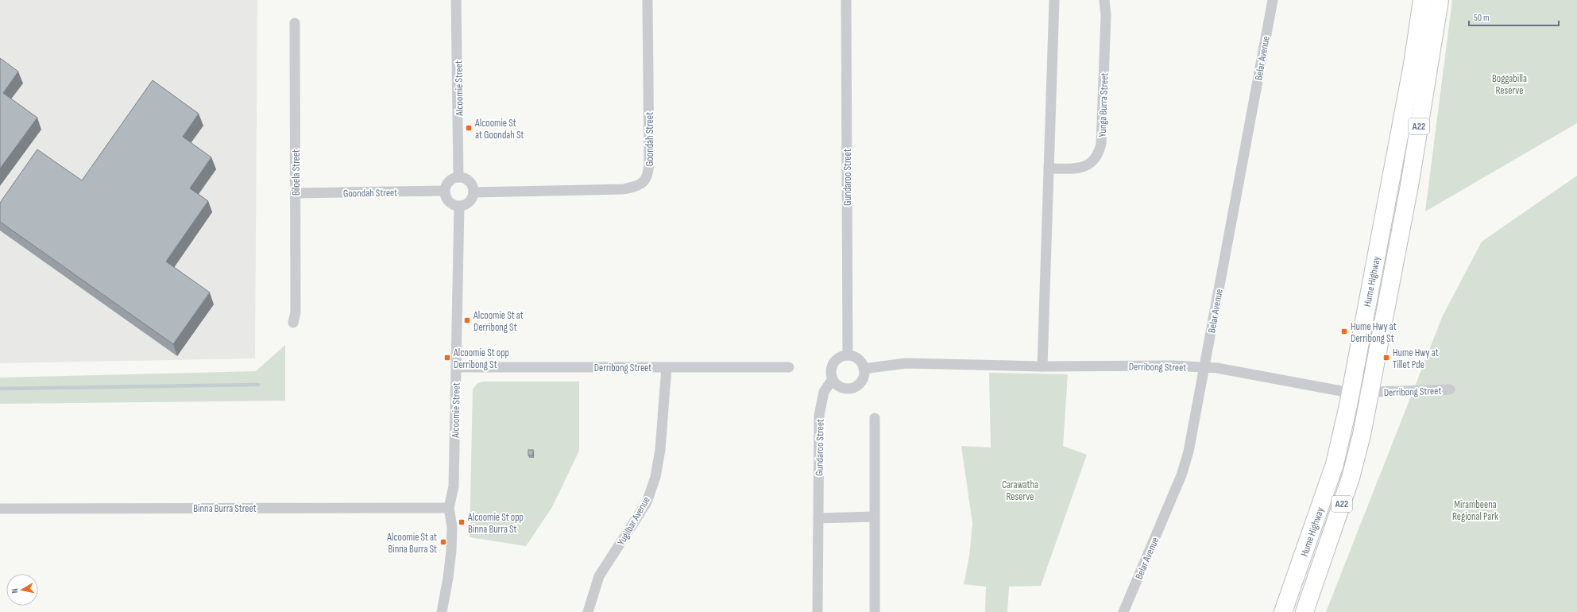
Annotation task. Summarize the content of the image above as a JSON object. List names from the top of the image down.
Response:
{
  "streets": {
    "highway": ["A22", "Hume Highway"],
    "street": [
      "Belar Avenue",
      "Alcoomie Street",
      "Yunga Burra Street",
      "Goondah Street",
      "Biloela Street",
      "Gundaroo Street",
      "Derribong Street",
      "Binna Burra Street",
      "Yugilbar Avenue"
    ]
  },
  "crossings": [
    ["Belar Avenue", "Derribong Street"],
    ["Alcoomie Street", "Goondah Street"],
    ["Alcoomie Street", "Derribong Street"],
    ["Alcoomie Street", "Binna Burra Street"],
    ["Goondah Street", "Biloela Street"],
    ["Gundaroo Street", "Derribong Street"],
    ["Hume Highway", "Derribong Street"],
    ["Derribong Street", "Yugilbar Avenue"]
  ],
  "parks": ["Boggabilla Reserve", "Carawatha Reserve", "Mirambeena Regional Park"],
  "places": {
    "transit": [
      "Alcoomie St at Goondah St",
      "Alcoomie St at Derribong St",
      "Hume Hwy at Derribong St",
      "Alcoomie St opp Derribong St",
      "Hume Hwy at Tillet Pde",
      "Alcoomie St opp Binna Burra St",
      "Alcoomie St at Binna Burra St"
    ]
  },
  "scale_bar": "50 m",
  "north": "left"
}
